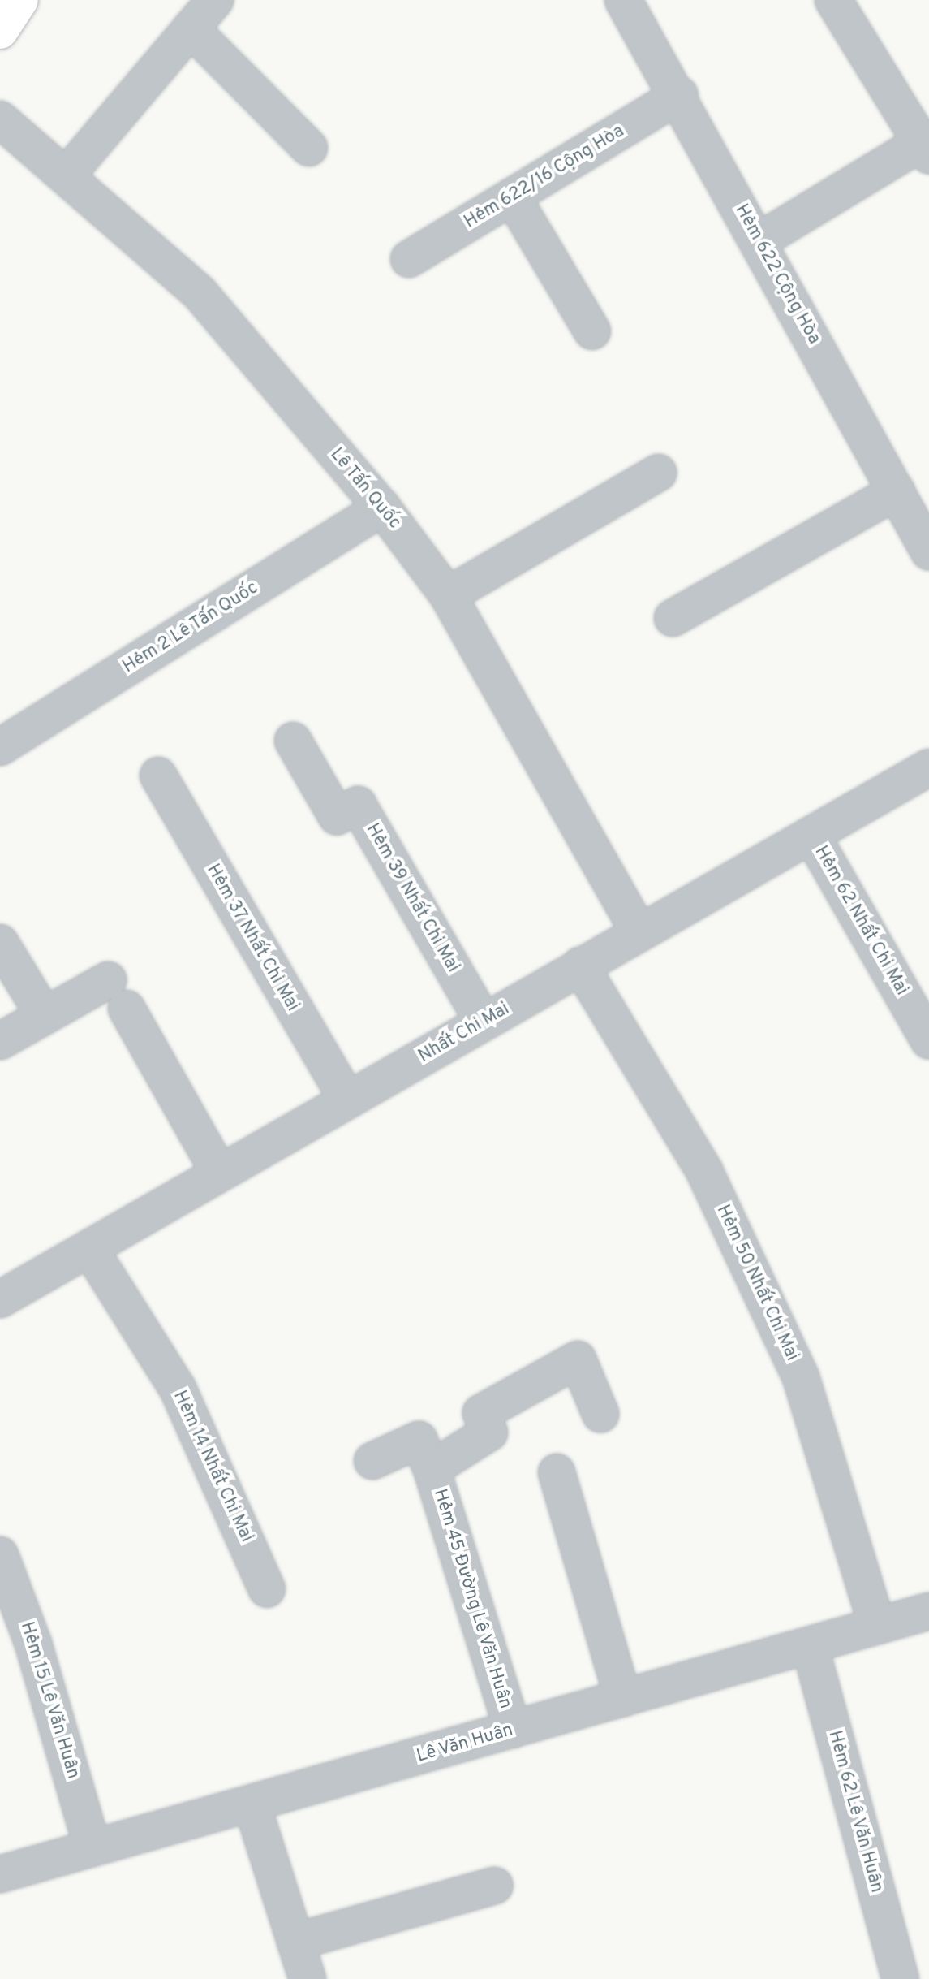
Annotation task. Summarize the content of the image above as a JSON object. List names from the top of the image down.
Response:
{
  "streets": {
    "street": [
      "Hẻm 622/16 Cộng Hòa",
      "Hẻm 622 Cộng Hòa",
      "Lê Tấn Quốc",
      "Hẻm 2 Lê Tấn Quốc",
      "Hẻm 39 Nhất Chi Mai",
      "Hẻm 62 Nhất Chi Mai",
      "Hẻm 37 Nhất Chi Mai",
      "Nhất Chi Mai",
      "Hẻm 50 Nhất Chi Mai",
      "Hẻm 14 Nhất Chi Mai",
      "Hẻm 45 Đường Lê Văn Huân",
      "Hẻm 15 Lê Văn Huân",
      "Lê Văn Huân",
      "Hẻm 62 Lê Văn Huân"
    ]
  },
  "crossings": [
    ["Hẻm 622/16 Cộng Hòa", "Hẻm 622 Cộng Hòa"],
    ["Lê Tấn Quốc", "Hẻm 2 Lê Tấn Quốc"],
    ["Lê Tấn Quốc", "Nhất Chi Mai"],
    ["Hẻm 39 Nhất Chi Mai", "Nhất Chi Mai"],
    ["Hẻm 62 Nhất Chi Mai", "Nhất Chi Mai"],
    ["Hẻm 37 Nhất Chi Mai", "Nhất Chi Mai"],
    ["Nhất Chi Mai", "Hẻm 50 Nhất Chi Mai"],
    ["Nhất Chi Mai", "Hẻm 14 Nhất Chi Mai"],
    ["Hẻm 50 Nhất Chi Mai", "Lê Văn Huân"],
    ["Hẻm 45 Đường Lê Văn Huân", "Lê Văn Huân"],
    ["Hẻm 15 Lê Văn Huân", "Lê Văn Huân"],
    ["Lê Văn Huân", "Hẻm 62 Lê Văn Huân"]
  ]
}
